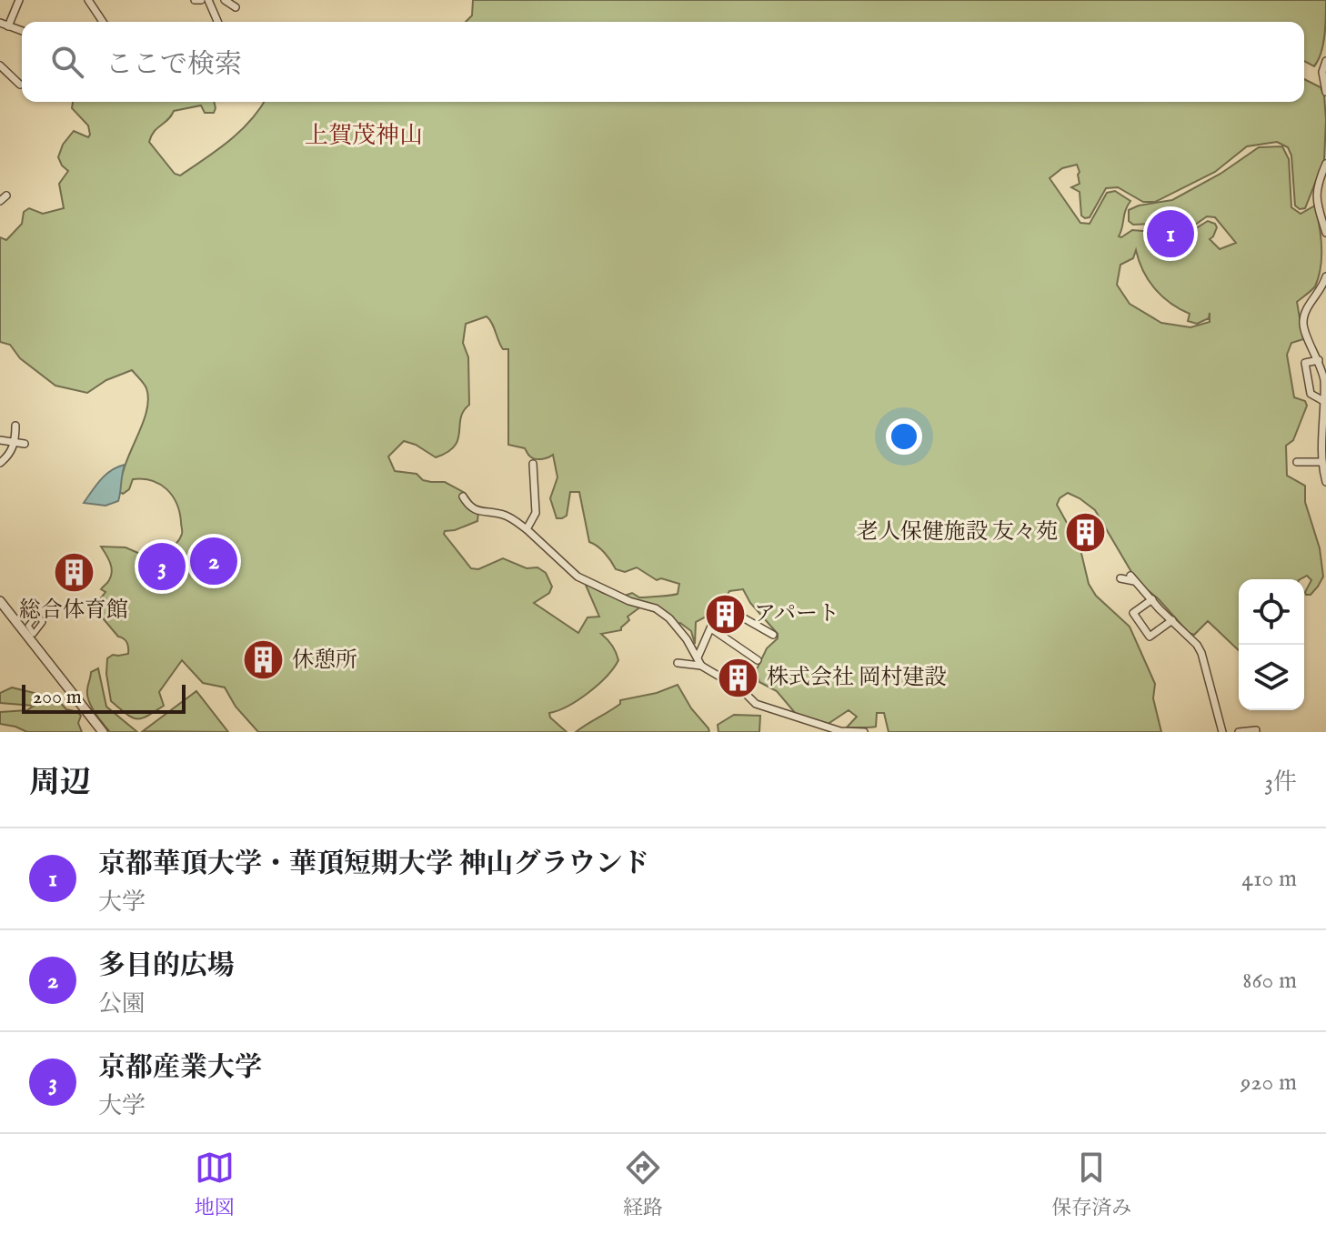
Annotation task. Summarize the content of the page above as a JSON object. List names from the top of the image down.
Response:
{
  "districts": ["上賀茂神山"],
  "places": {
    "building": [
      "老人保健施設 友々苑",
      "総合体育館",
      "アパート",
      "休憩所",
      "株式会社 岡村建設"
    ]
  },
  "scale_bar": "200 m",
  "page": {
    "search": "ここで検索",
    "pins": ["1", "2", "3"],
    "scale": "200 m",
    "heading": ["周辺", "3件"],
    "list": [
      {
        "mark": "1",
        "name": "京都華頂大学・華頂短期大学 神山グラウンド",
        "note": "大学",
        "value": "410 m"
      },
      {
        "mark": "2",
        "name": "多目的広場",
        "note": "公園",
        "value": "860 m"
      },
      {
        "mark": "3",
        "name": "京都産業大学",
        "note": "大学",
        "value": "920 m"
      }
    ],
    "nav": ["地図", "経路", "保存済み"]
  }
}
